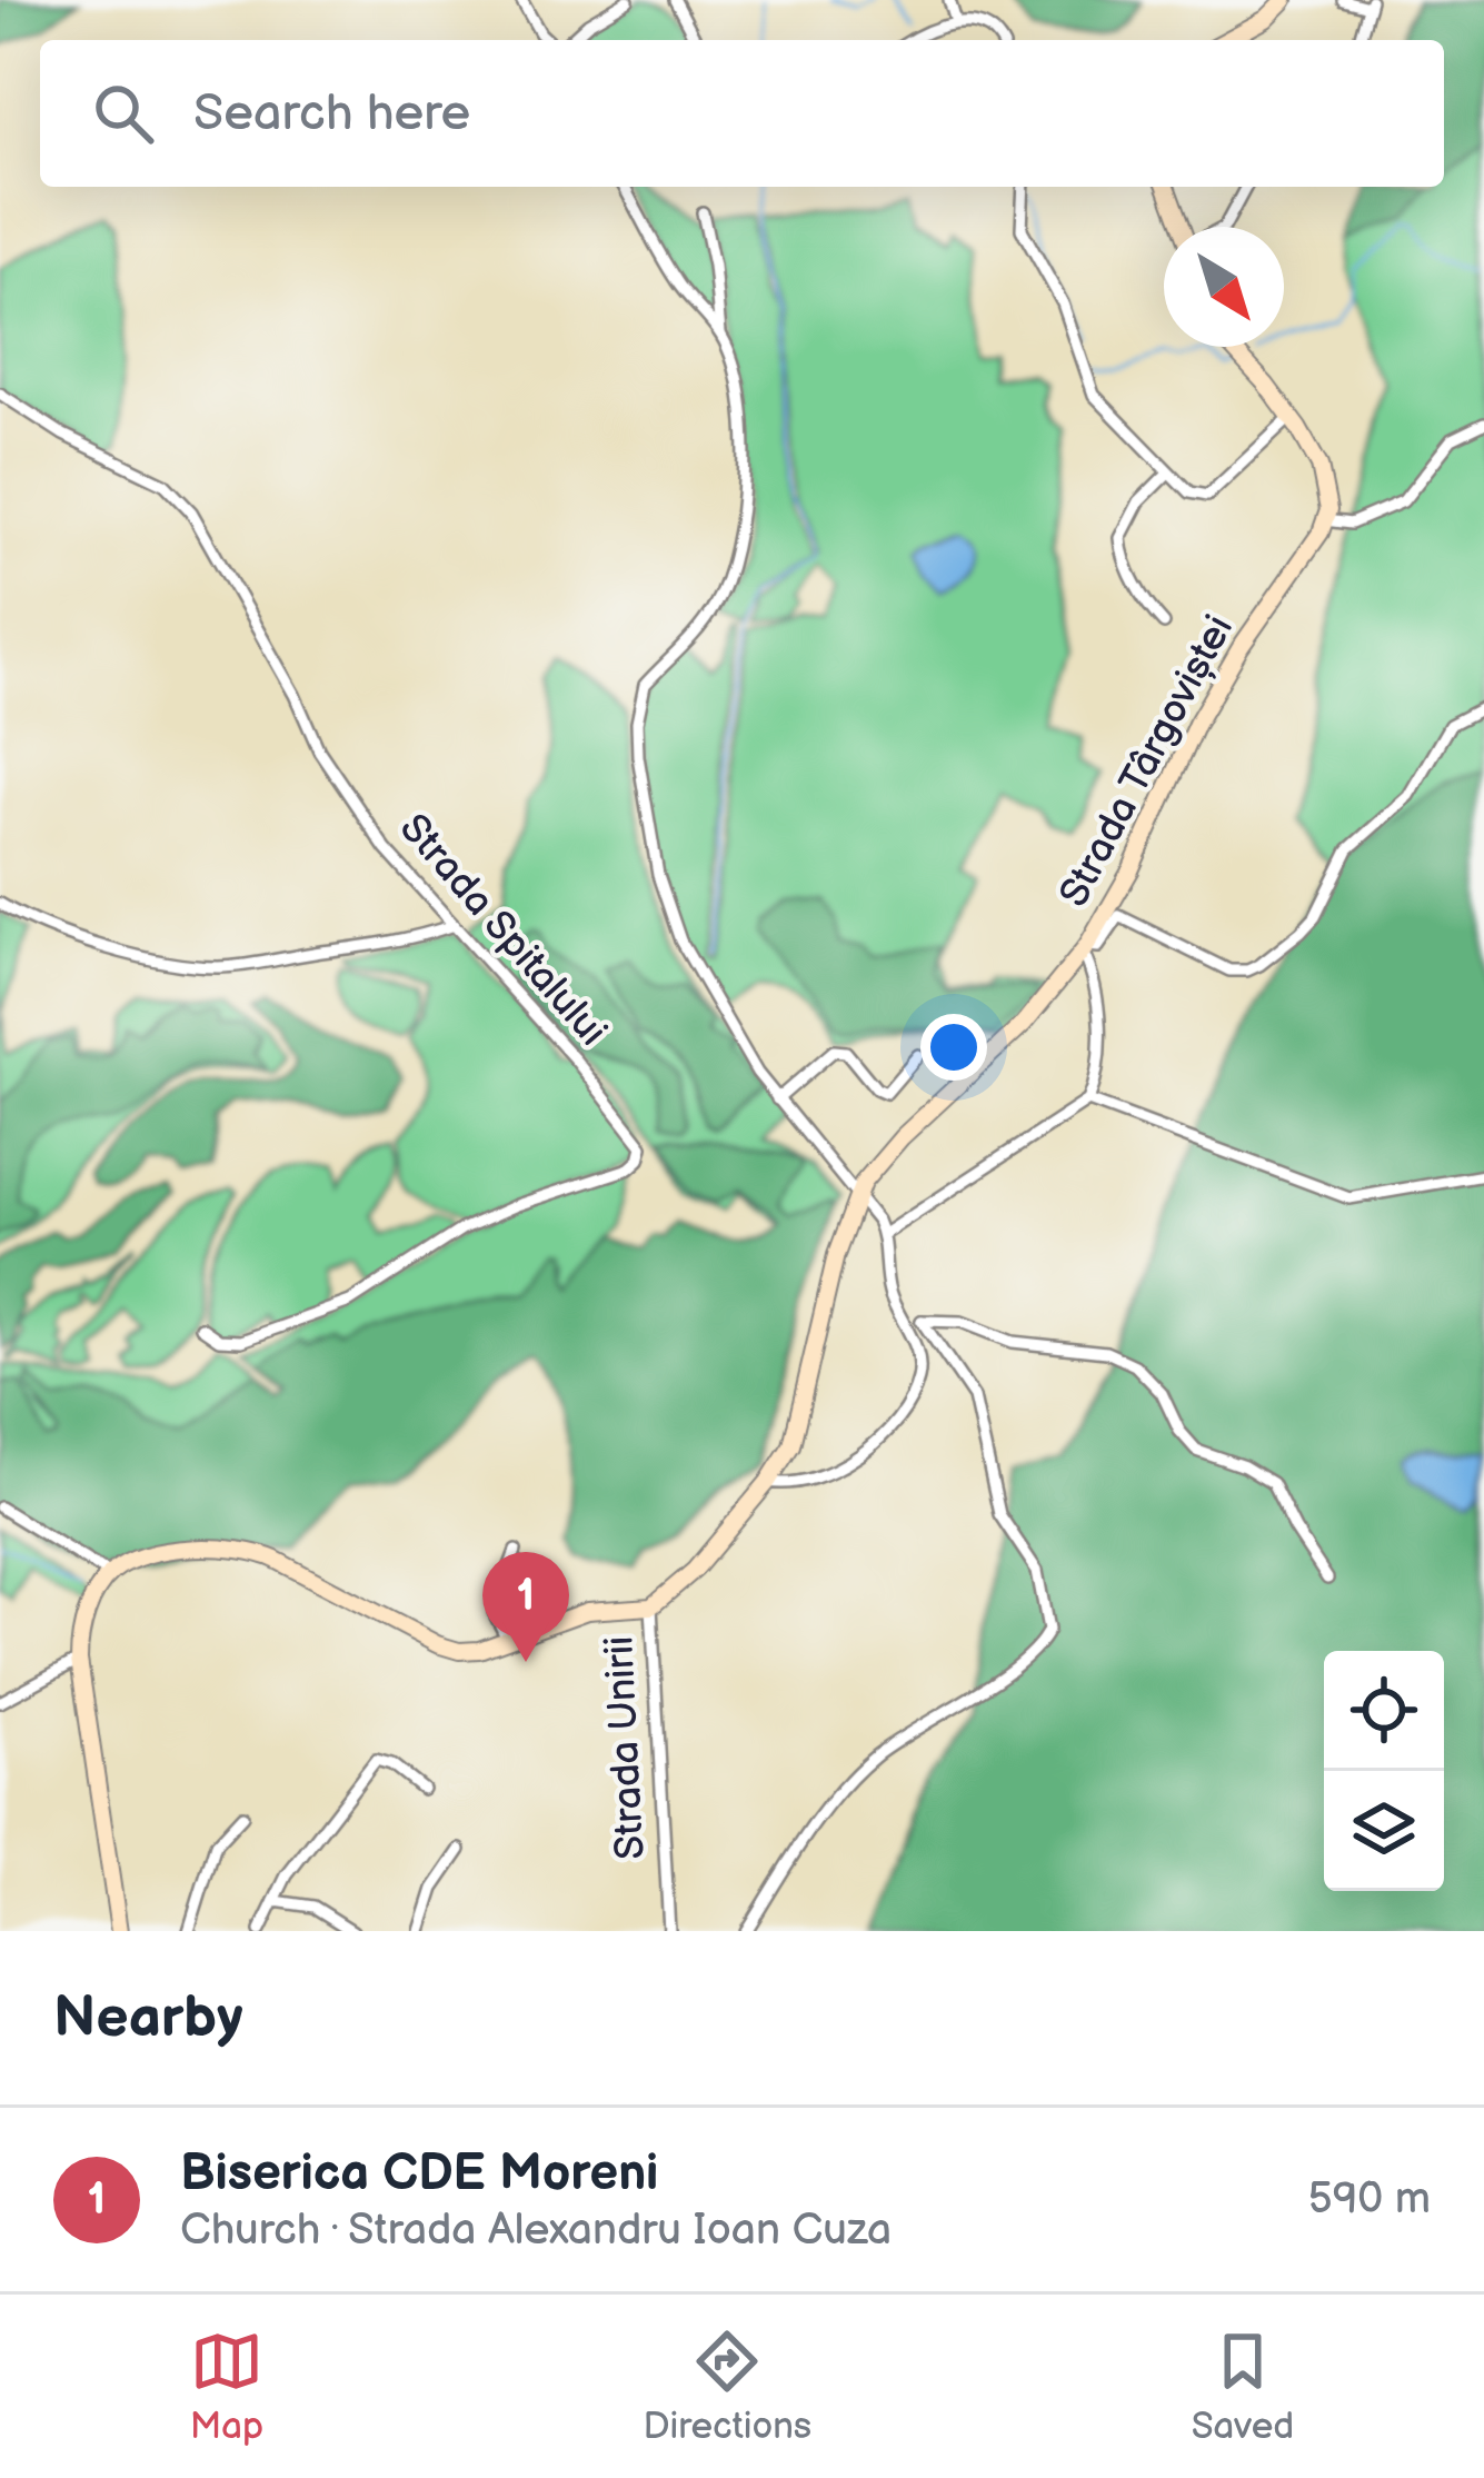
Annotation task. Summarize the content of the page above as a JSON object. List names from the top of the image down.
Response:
{
  "streets": {
    "main road": ["Strada Târgoviștei", "Strada Unirii"],
    "street": ["Strada Spitalului"]
  },
  "crossings": [
    ["Strada Târgoviștei", "Strada Unirii"]
  ],
  "north": "bottom right",
  "page": {
    "search": "Search here",
    "pins": "1",
    "heading": "Nearby",
    "list": [
      {
        "mark": "1",
        "name": "Biserica CDE Moreni",
        "note": "Church · Strada Alexandru Ioan Cuza",
        "value": "590 m"
      }
    ],
    "nav": ["Map", "Directions", "Saved"]
  }
}
